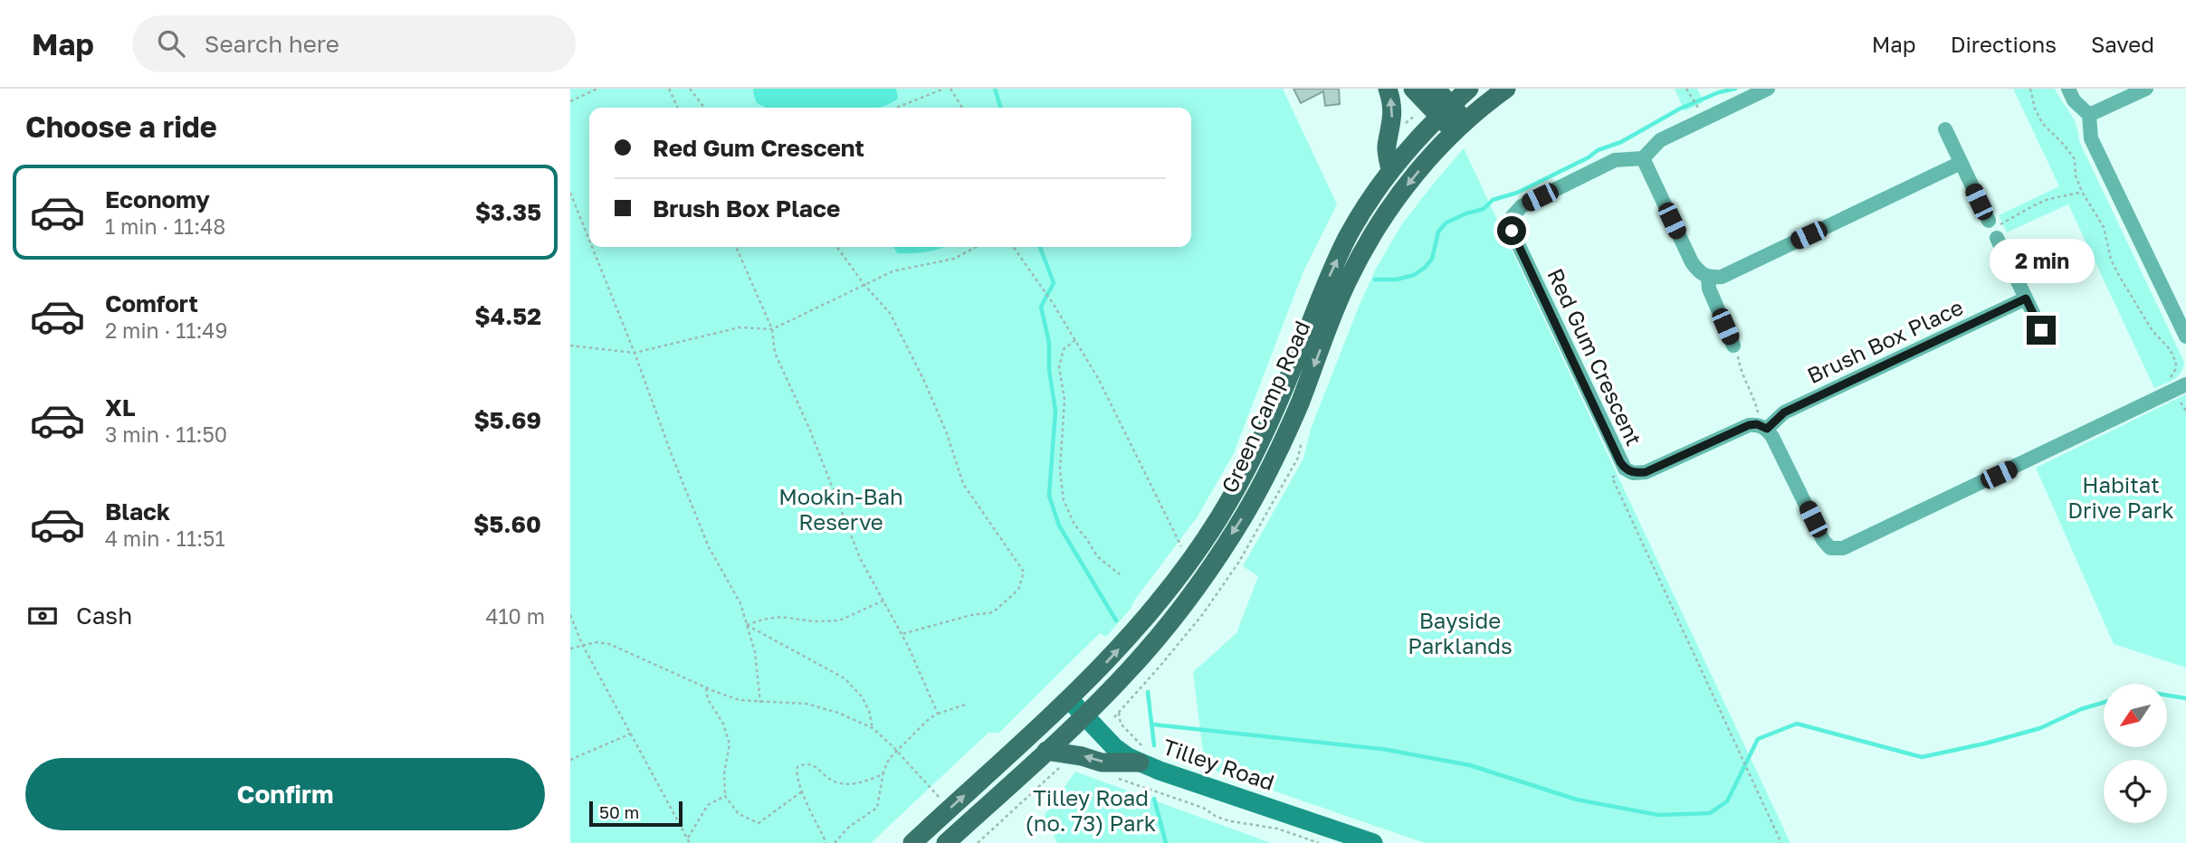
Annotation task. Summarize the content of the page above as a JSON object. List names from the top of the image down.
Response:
{
  "streets": {
    "main road": ["Green Camp Road", "Tilley Road"],
    "street": ["Brush Box Place", "Red Gum Crescent"]
  },
  "crossings": [
    ["Brush Box Place", "Red Gum Crescent"],
    ["Green Camp Road", "Tilley Road"]
  ],
  "parks": [
    "Habitat Drive Park",
    "Mookin-Bah Reserve",
    "Bayside Parklands",
    "Tilley Road (no. 73) Park"
  ],
  "scale_bar": "50 m",
  "north": "bottom left",
  "page": {
    "header": "Map",
    "search": "Search here",
    "nav": ["Map", "Directions", "Saved"],
    "heading": "Choose a ride",
    "banner": ["Red Gum Crescent", "Brush Box Place"],
    "list": [
      {
        "name": "Economy",
        "note": "1 min · 11:48",
        "value": "$3.35"
      },
      {
        "name": "Comfort",
        "note": "2 min · 11:49",
        "value": "$4.52"
      },
      {
        "name": "XL",
        "note": "3 min · 11:50",
        "value": "$5.69"
      },
      {
        "name": "Black",
        "note": "4 min · 11:51",
        "value": "$5.60"
      }
    ],
    "bubble": "2 min",
    "pay": ["Cash", "410 m"],
    "buttons": "Confirm",
    "scale": "50 m"
  }
}
